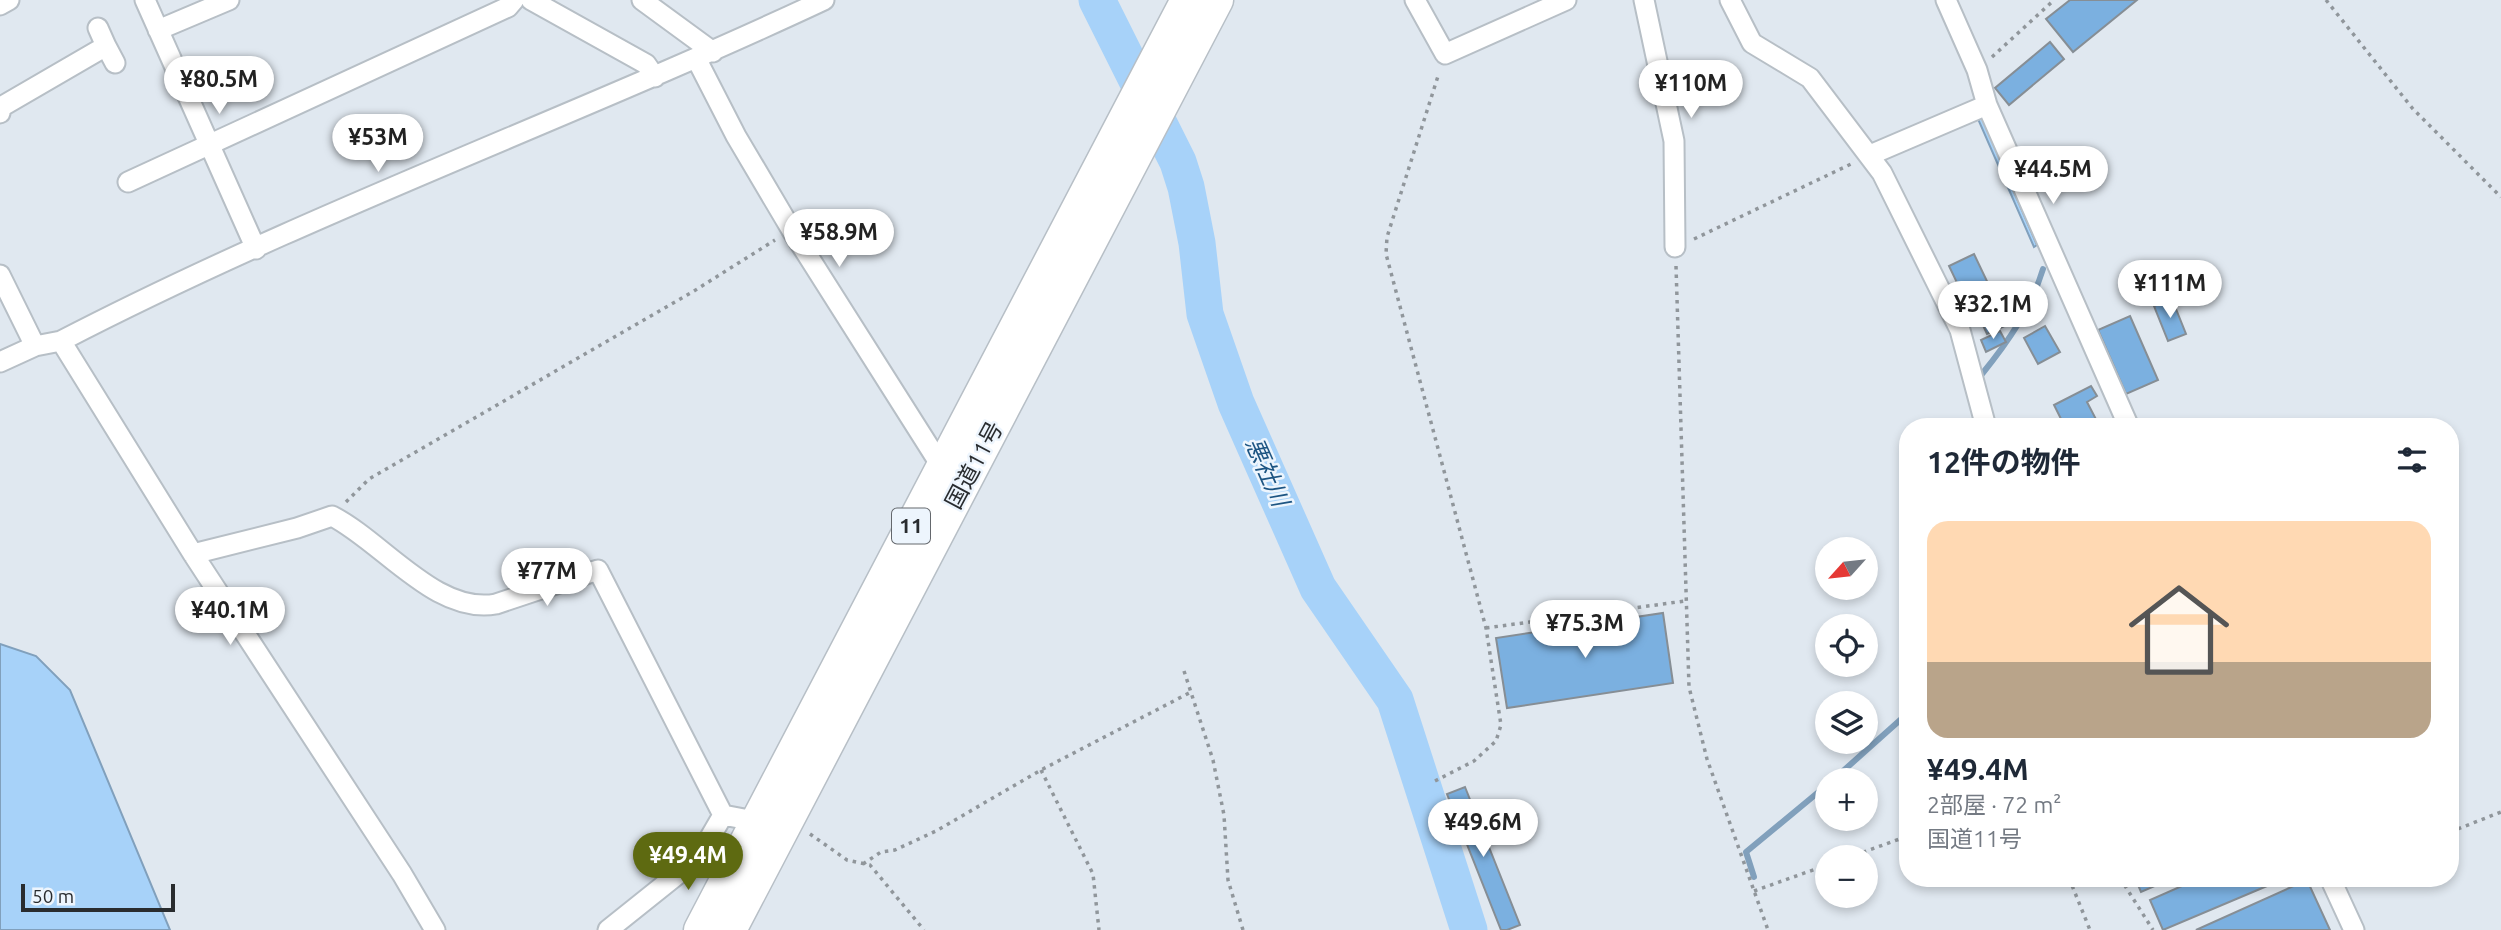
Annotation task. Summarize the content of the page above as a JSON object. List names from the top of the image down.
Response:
{
  "streets": {
    "highway": ["国道11号", "11"]
  },
  "water": ["悪社川"],
  "scale_bar": "50 m",
  "north": "bottom left",
  "page": {
    "price": [
      "¥80.5M",
      "¥110M",
      "¥53M",
      "¥44.5M",
      "¥58.9M",
      "¥111M",
      "¥32.1M",
      "¥77M",
      "¥40.1M",
      "¥75.3M",
      "¥49.6M",
      "¥49.4M"
    ],
    "heading": "12件の物件",
    "list": [
      {
        "name": "¥49.4M",
        "note": "2部屋 · 72 m² · 国道11号"
      }
    ],
    "map_buttons": ["+", "−"],
    "scale": "50 m"
  }
}
